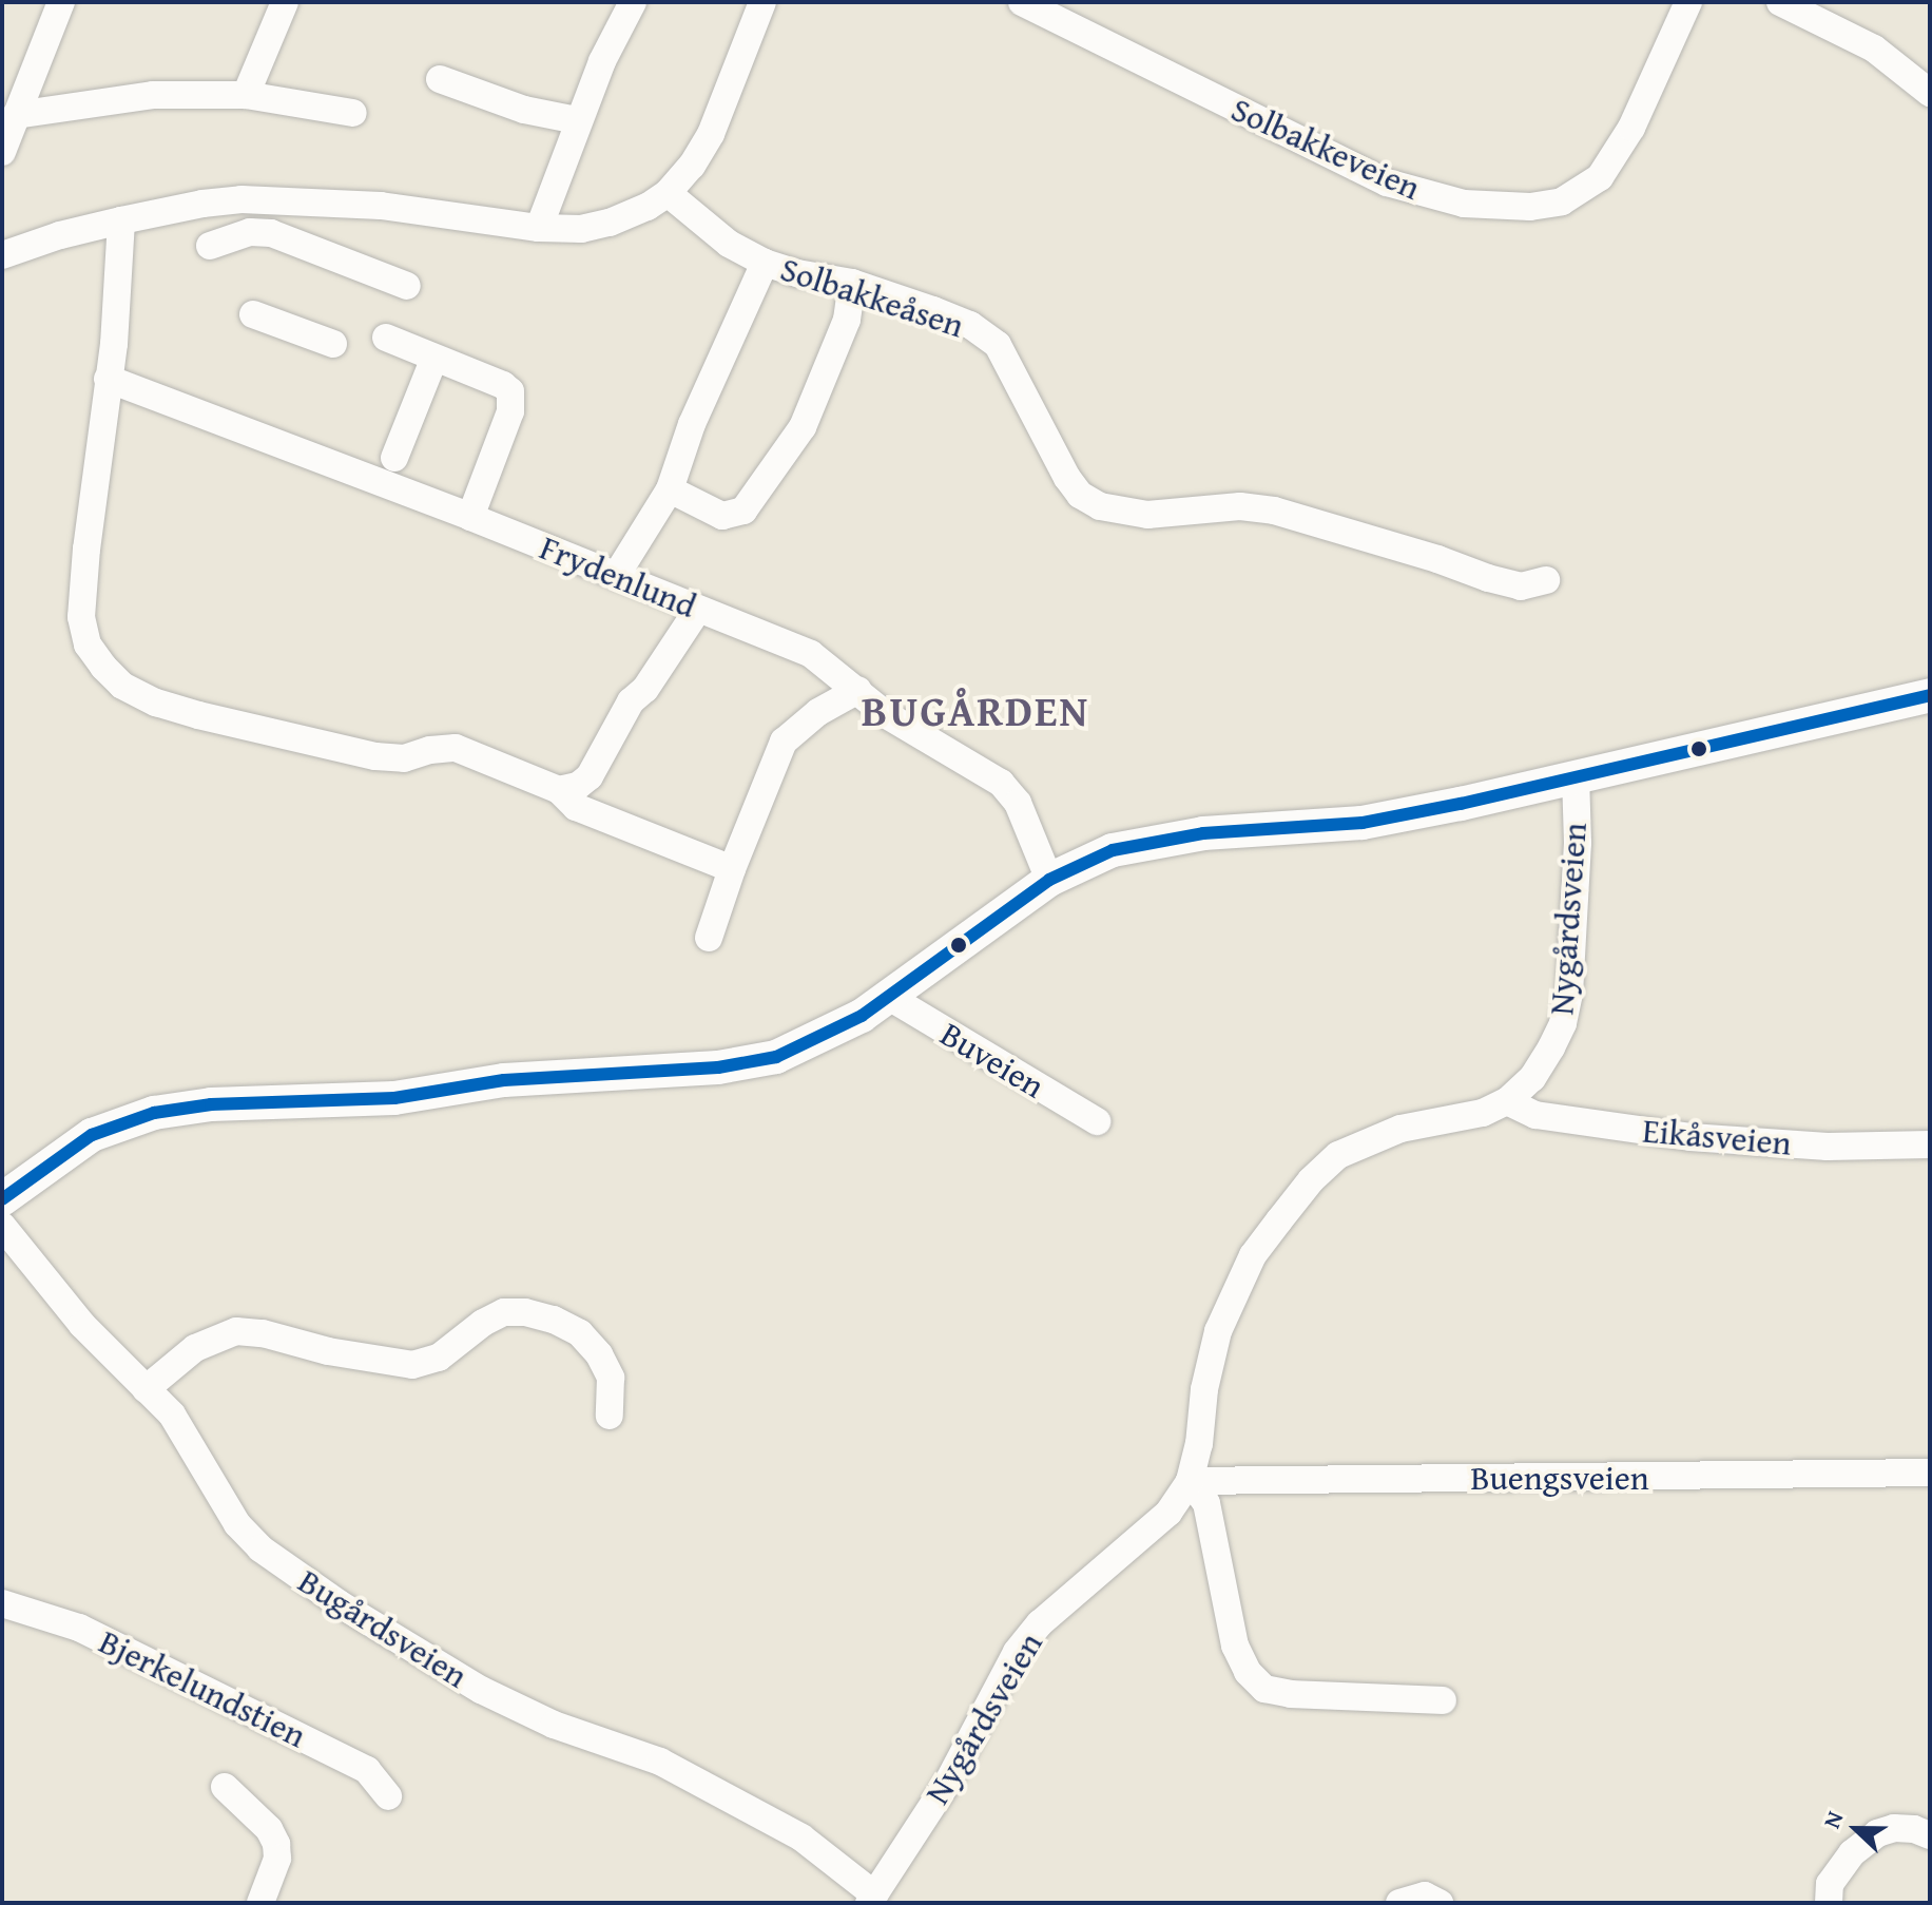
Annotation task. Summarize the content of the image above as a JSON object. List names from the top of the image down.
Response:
{
  "streets": {
    "street": [
      "Solbakkeveien",
      "Solbakkeåsen",
      "Frydenlund",
      "Nygårdsveien",
      "Buveien",
      "Eikåsveien",
      "Buengsveien",
      "Bugårdsveien",
      "Bjerkelundstien"
    ]
  },
  "crossings": [
    ["Nygårdsveien", "Eikåsveien"],
    ["Nygårdsveien", "Buengsveien"],
    ["Nygårdsveien", "Bugårdsveien"]
  ],
  "districts": ["BUGÅRDEN"],
  "north": "left"
}
